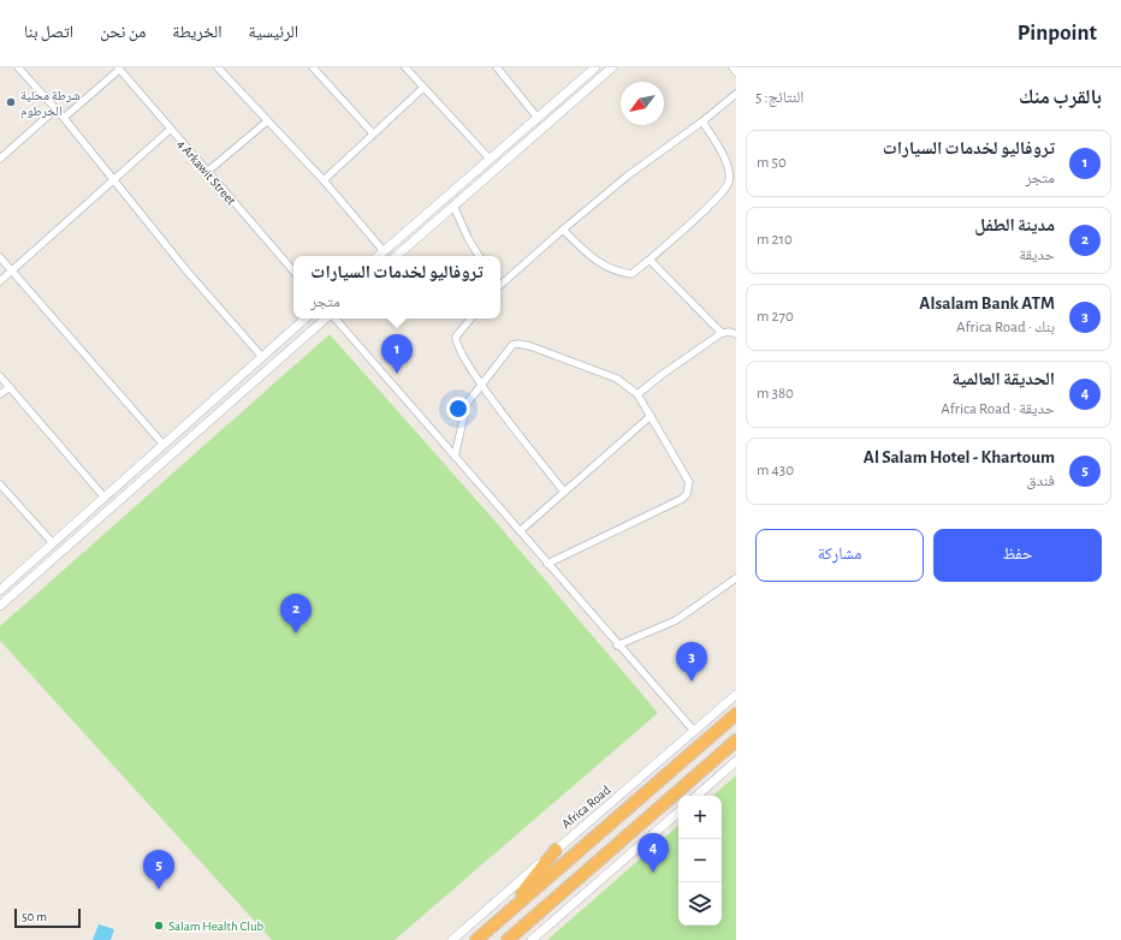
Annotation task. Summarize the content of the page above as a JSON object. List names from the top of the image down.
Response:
{
  "streets": {
    "street": ["4 Arkawit Street", "Africa Road"]
  },
  "places": ["شرطة محلية الخرطوم", "Salam Health Club"],
  "scale_bar": "50 m",
  "north": "bottom left",
  "page": {
    "header": "Pinpoint",
    "nav": [
      "الرئيسية",
      "الخريطة",
      "من نحن",
      "اتصل بنا"
    ],
    "heading": ["بالقرب منك", "النتائج: 5"],
    "list": [
      {
        "mark": "1",
        "name": "تروفاليو لخدمات السيارات",
        "note": "متجر",
        "value": "50 m"
      },
      {
        "mark": "2",
        "name": "مدينة الطفل",
        "note": "حديقة",
        "value": "210 m"
      },
      {
        "mark": "3",
        "name": "Alsalam Bank ATM",
        "note": "بنك · Africa Road",
        "value": "270 m"
      },
      {
        "mark": "4",
        "name": "الحديقة العالمية",
        "note": "حديقة · Africa Road",
        "value": "380 m"
      },
      {
        "mark": "5",
        "name": "Al Salam Hotel - Khartoum",
        "note": "فندق",
        "value": "430 m"
      }
    ],
    "popup": ["تروفاليو لخدمات السيارات", "متجر"],
    "pins": [
      "1",
      "2",
      "3",
      "4",
      "5"
    ],
    "buttons": ["حفظ", "مشاركة"],
    "map_buttons": ["+", "−"],
    "scale": "50 m"
  }
}
